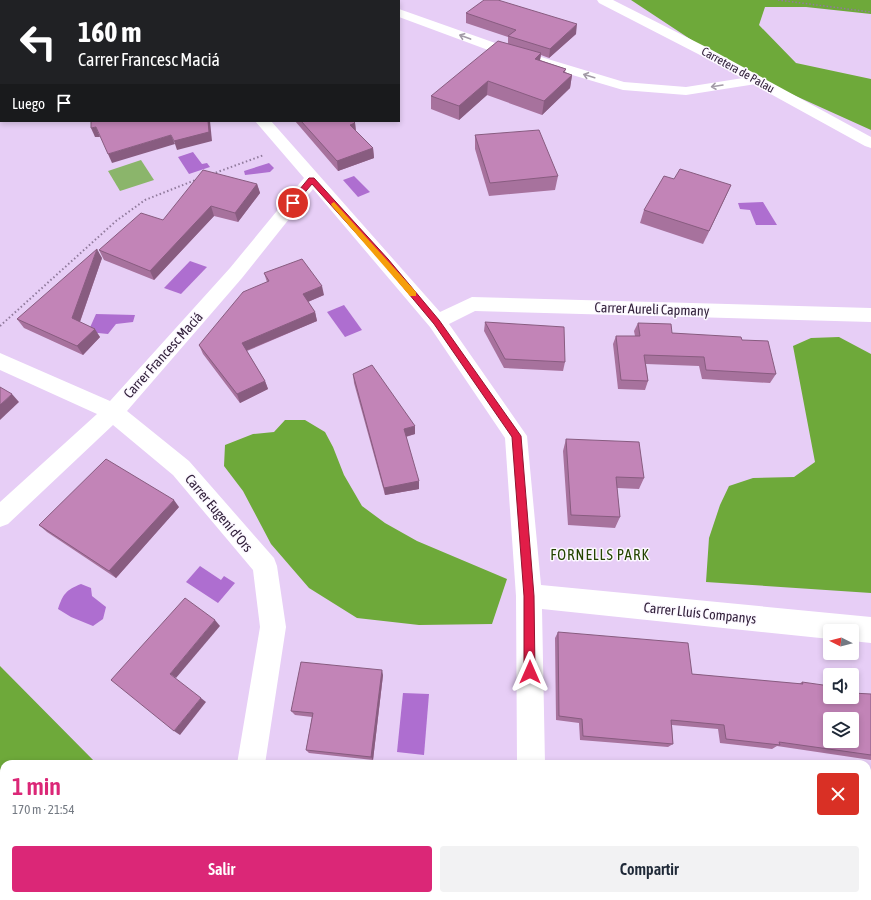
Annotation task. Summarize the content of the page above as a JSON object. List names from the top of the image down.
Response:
{
  "streets": {
    "street": [
      "Carretera de Palau",
      "Carrer Aureli Capmany",
      "Carrer Francesc Maciá",
      "Carrer Eugeni d'Ors",
      "Carrer Lluís Companys"
    ]
  },
  "crossings": [
    ["Carrer Francesc Maciá", "Carrer Eugeni d'Ors"]
  ],
  "districts": ["FORNELLS PARK"],
  "north": "left",
  "page": {
    "turn": ["160 m", "Carrer Francesc Maciá"],
    "then": "Luego",
    "heading": ["1 min", "170 m · 21:54"],
    "buttons": ["Salir", "Compartir"]
  }
}
